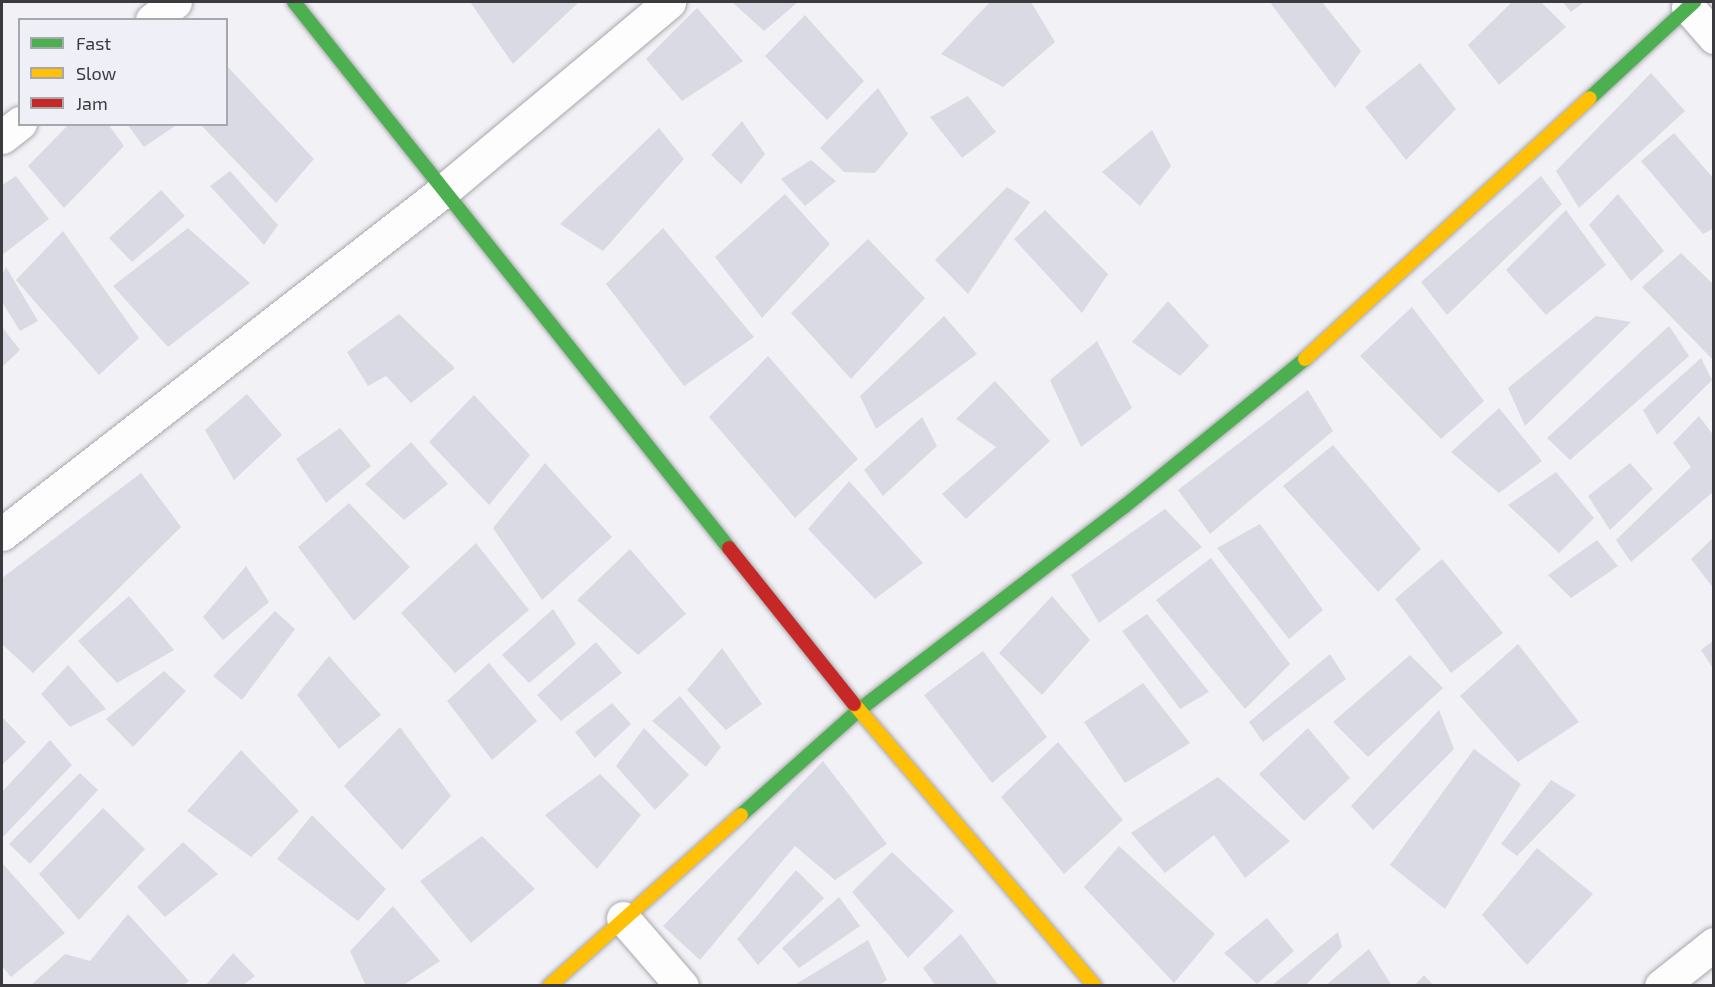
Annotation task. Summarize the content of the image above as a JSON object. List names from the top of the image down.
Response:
{
  "legend": ["Fast", "Slow", "Jam"]
}
